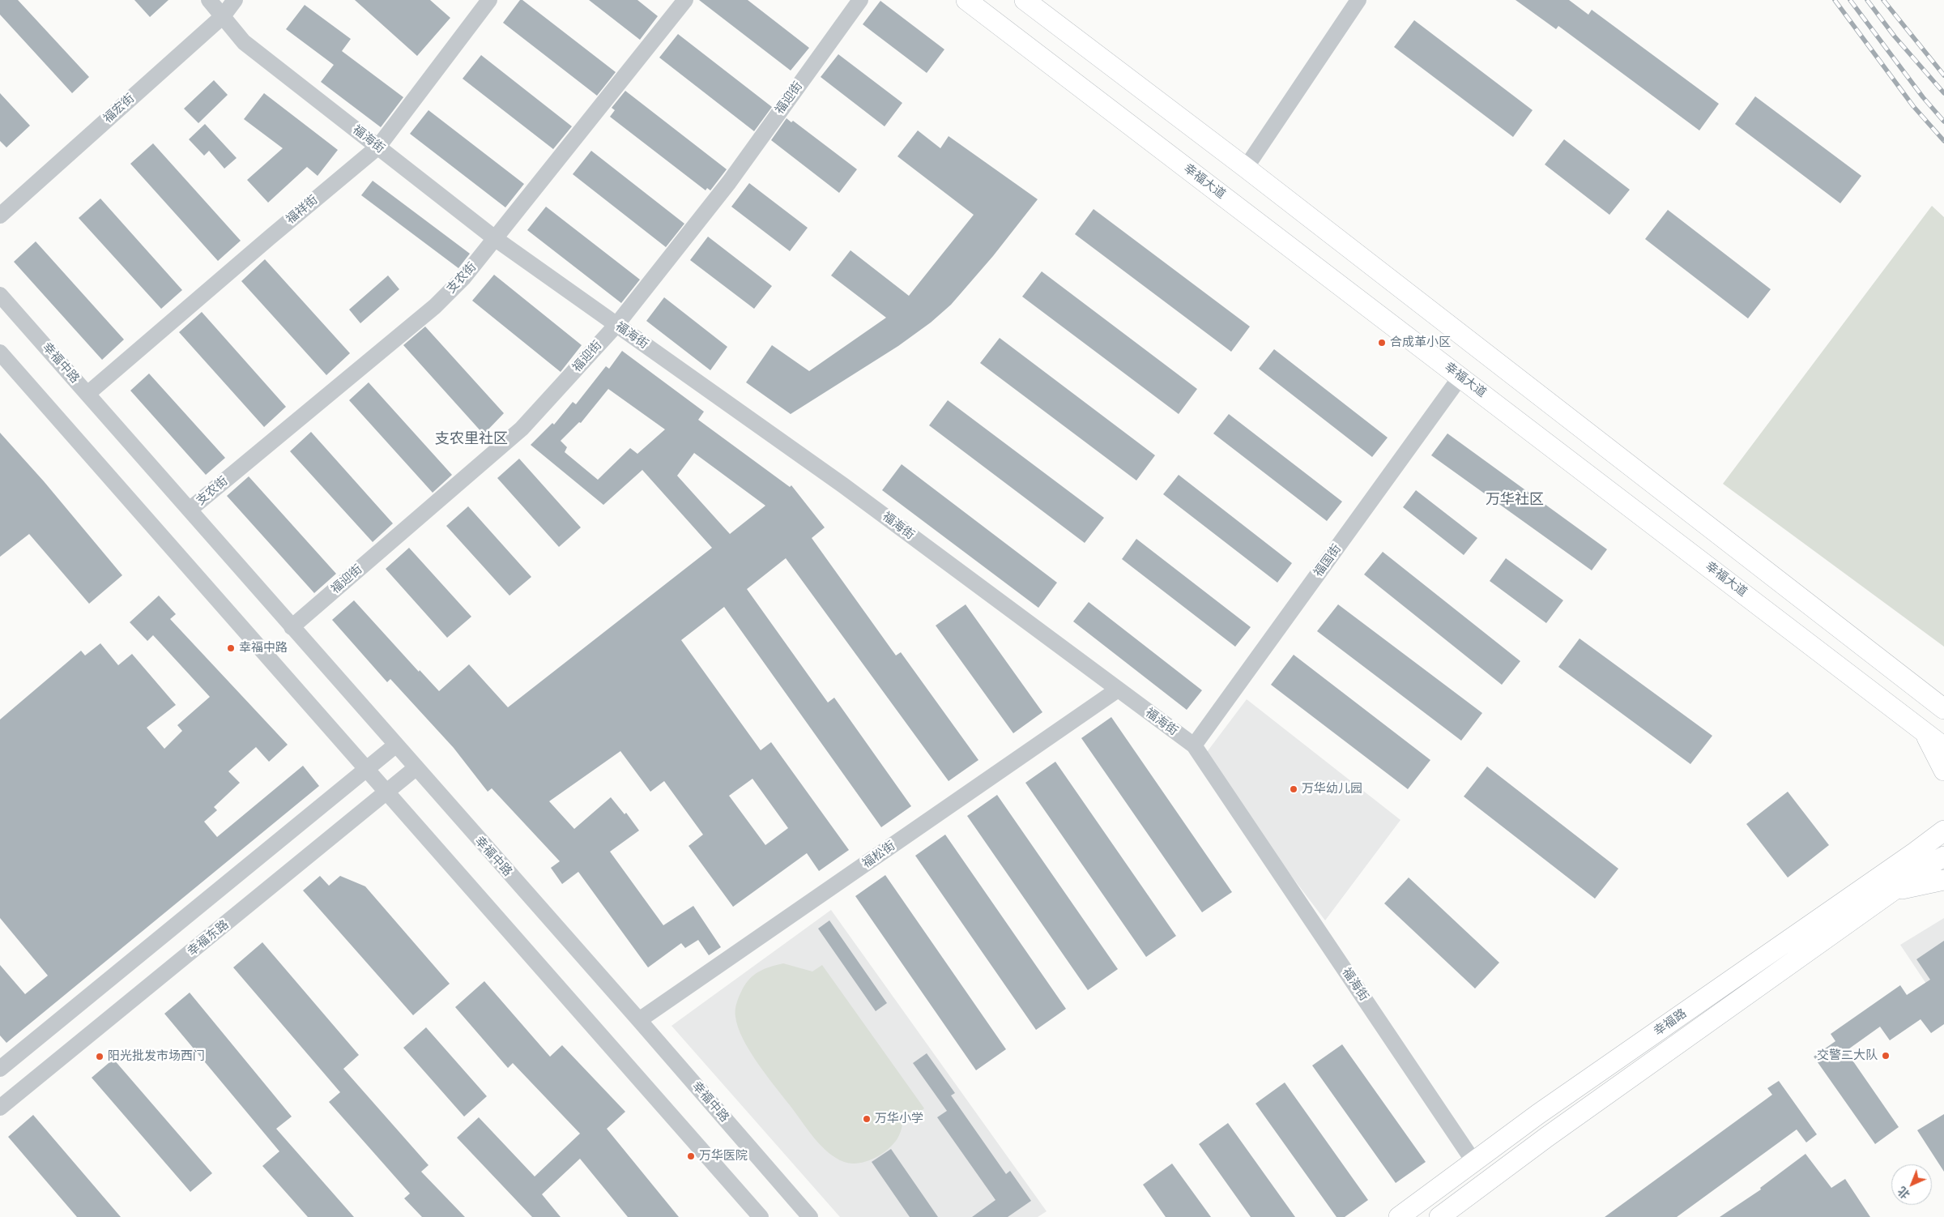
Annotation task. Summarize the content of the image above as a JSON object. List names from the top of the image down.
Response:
{
  "streets": {
    "main road": ["幸福大道", "幸福路"],
    "street": [
      "福迎街",
      "福宏街",
      "福海街",
      "福祥街",
      "支农街",
      "幸福中路",
      "福国街",
      "福松街",
      "幸福东路"
    ]
  },
  "crossings": [
    ["福迎街", "福海街"],
    ["福迎街", "幸福中路"],
    ["福宏街", "福海街"],
    ["福海街", "福祥街"],
    ["福海街", "支农街"],
    ["福海街", "福国街"],
    ["福海街", "福松街"],
    ["福海街", "幸福路"],
    ["幸福大道", "福国街"],
    ["福祥街", "幸福中路"],
    ["支农街", "幸福中路"],
    ["幸福中路", "福松街"],
    ["幸福中路", "幸福东路"]
  ],
  "districts": ["支农里社区", "万华社区"],
  "places": [
    "合成革小区",
    "幸福中路",
    "万华幼儿园",
    "交警二大队",
    "阳光批发市场西门",
    "万华小学",
    "万华医院"
  ],
  "north": "bottom left"
}
